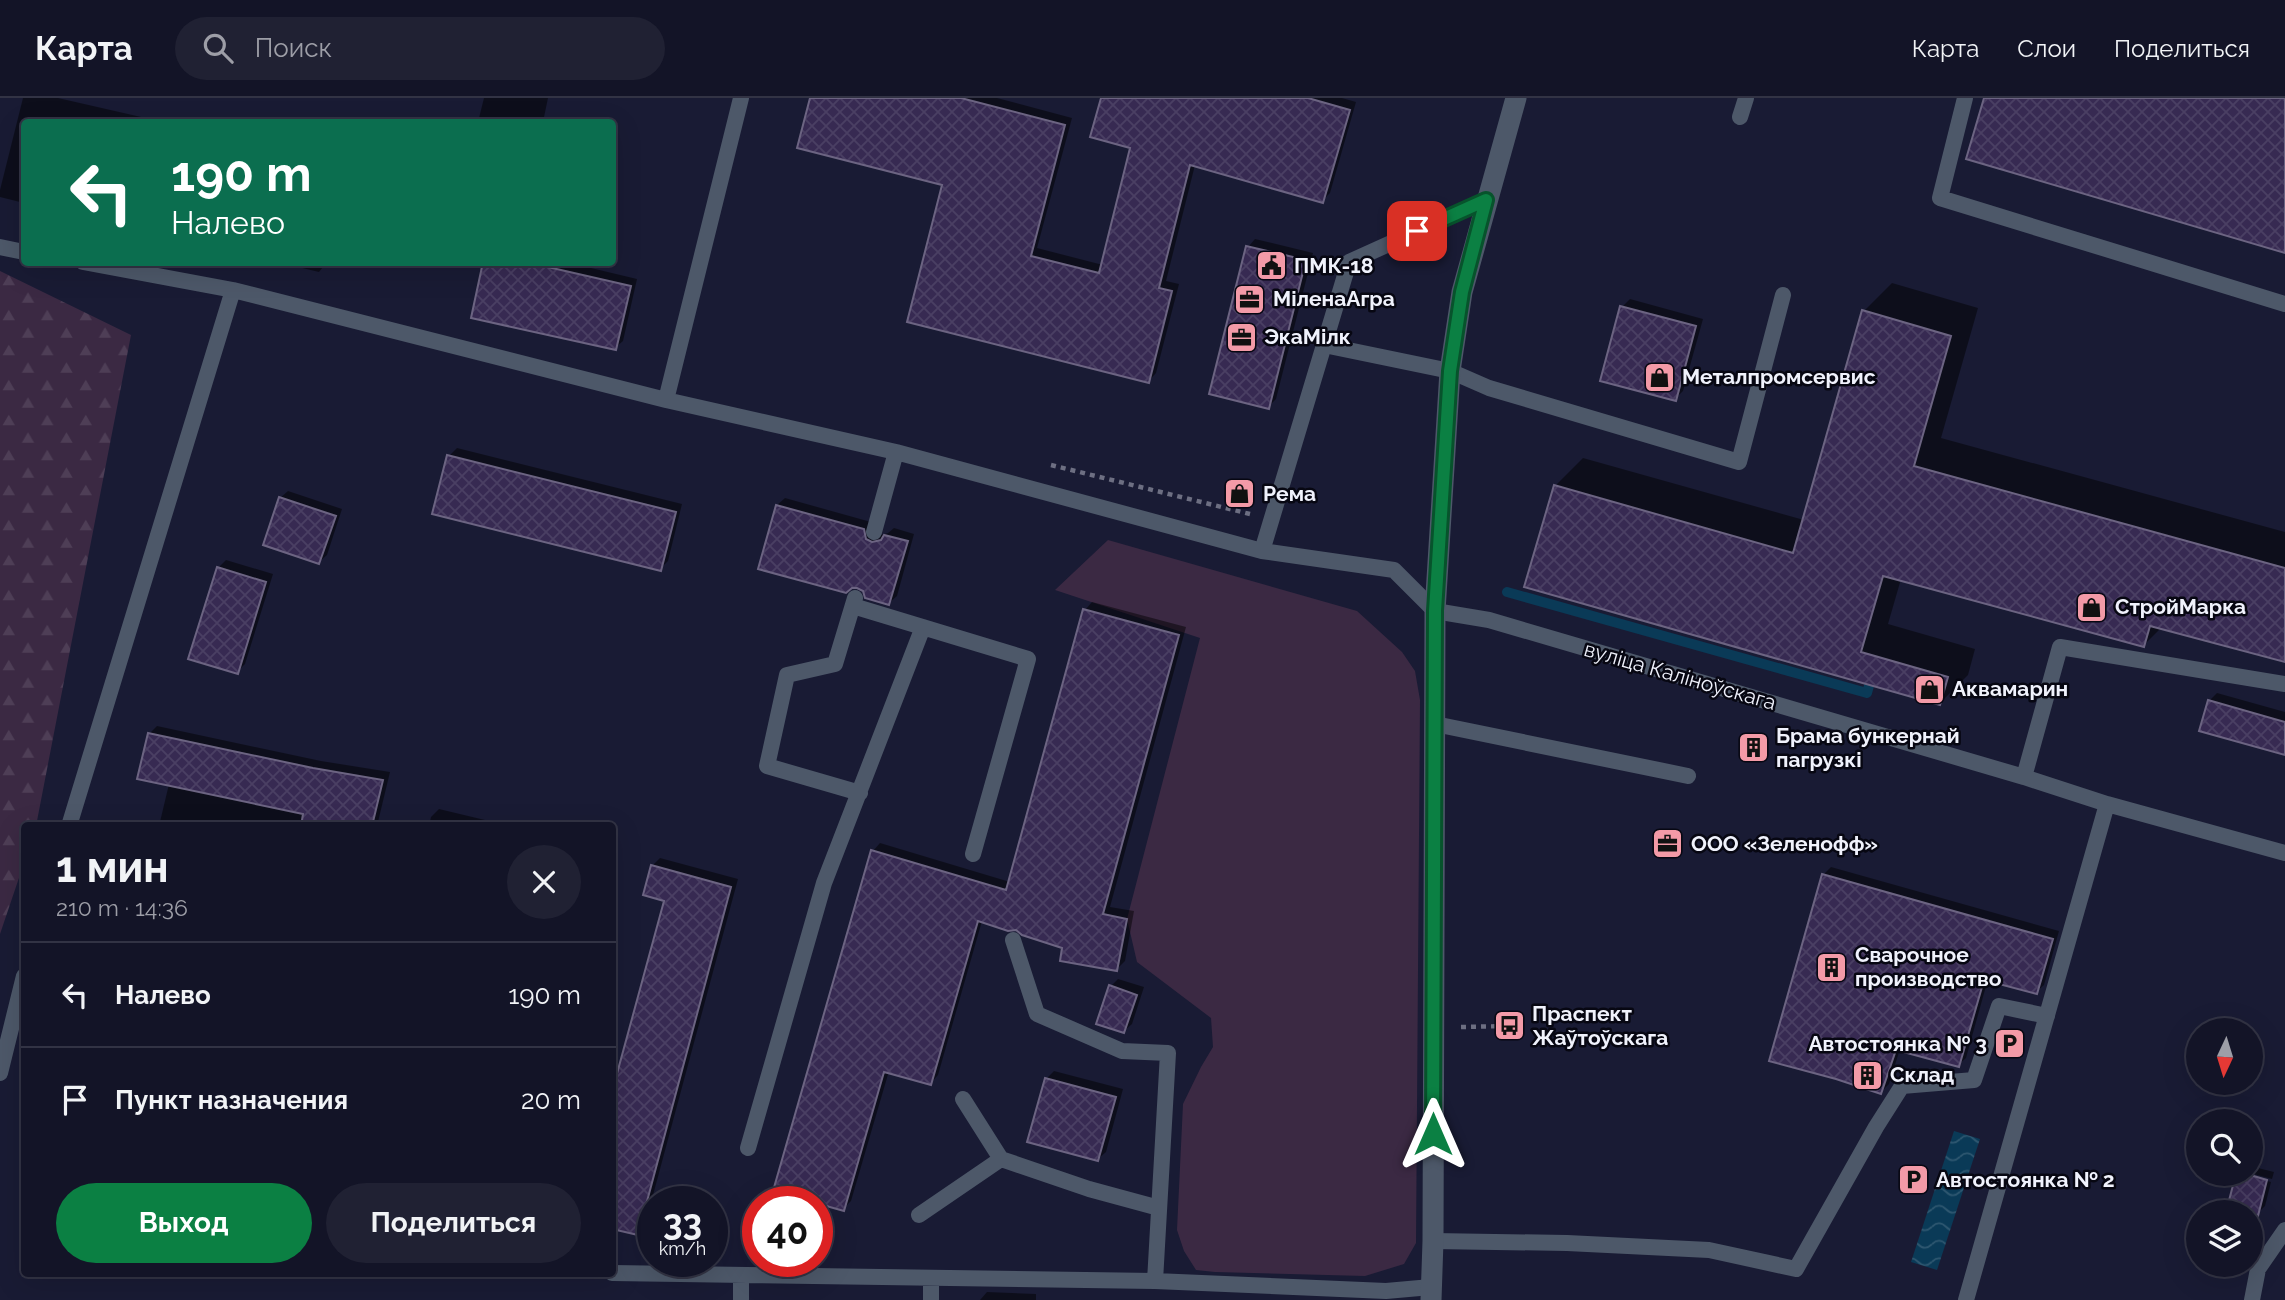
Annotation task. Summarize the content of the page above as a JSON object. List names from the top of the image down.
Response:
{
  "streets": {
    "lane": ["вуліца Каліноўскага"]
  },
  "places": {
    "public building": ["ПМК-18"],
    "office": ["МіленаАгра", "ЭкаМілк", "ООО «Зеленофф»"],
    "shop": [
      "Металпромсервис",
      "Рема",
      "СтройМарка",
      "Аквамарин"
    ],
    "building": ["Брама бункернай пагрузкі", "Сварочное производство", "Склад"],
    "bus stop": ["Праспект Жаўтоўскага"],
    "parking": ["Автостоянка № 3", "Автостоянка № 2"]
  },
  "north": "bottom",
  "page": {
    "header": "Карта",
    "search": "Поиск",
    "nav": ["Карта", "Слои", "Поделиться"],
    "turn": ["190 m", "Налево"],
    "heading": ["1 мин", "210 m · 14:36"],
    "list": [
      {
        "name": "Налево",
        "value": "190 m"
      },
      {
        "name": "Пункт назначения",
        "value": "20 m"
      }
    ],
    "buttons": ["Выход", "Поделиться"],
    "speed": "33 km/h",
    "limit": "40"
  }
}
